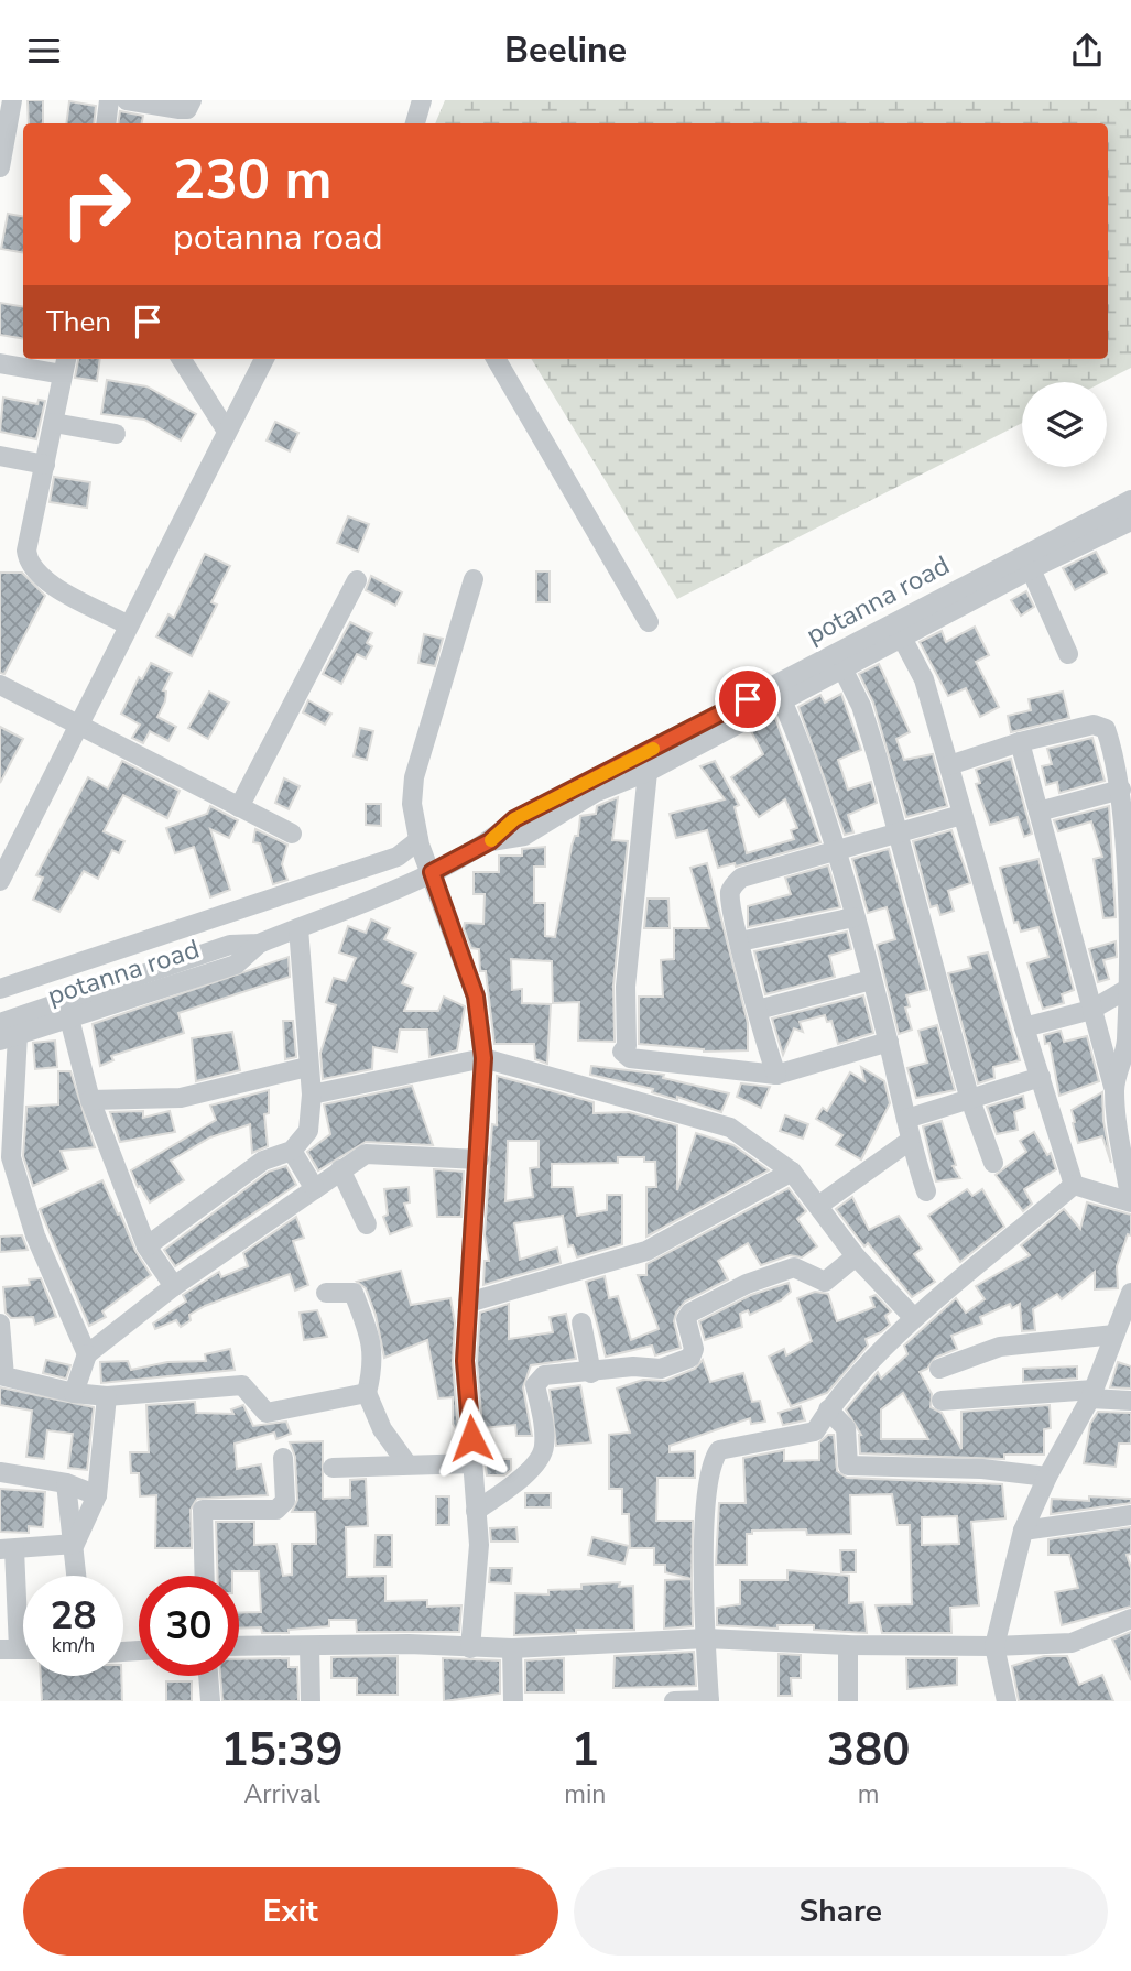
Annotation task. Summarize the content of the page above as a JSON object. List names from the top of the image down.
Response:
{
  "streets": {
    "street": ["potanna road"]
  },
  "page": {
    "header": "Beeline",
    "turn": ["230 m", "potanna road"],
    "then": "Then",
    "speed": "28 km/h",
    "limit": "30",
    "eta": [
      "15:39",
      "Arrival",
      "1",
      "min",
      "380",
      "m"
    ],
    "buttons": ["Exit", "Share"]
  }
}
